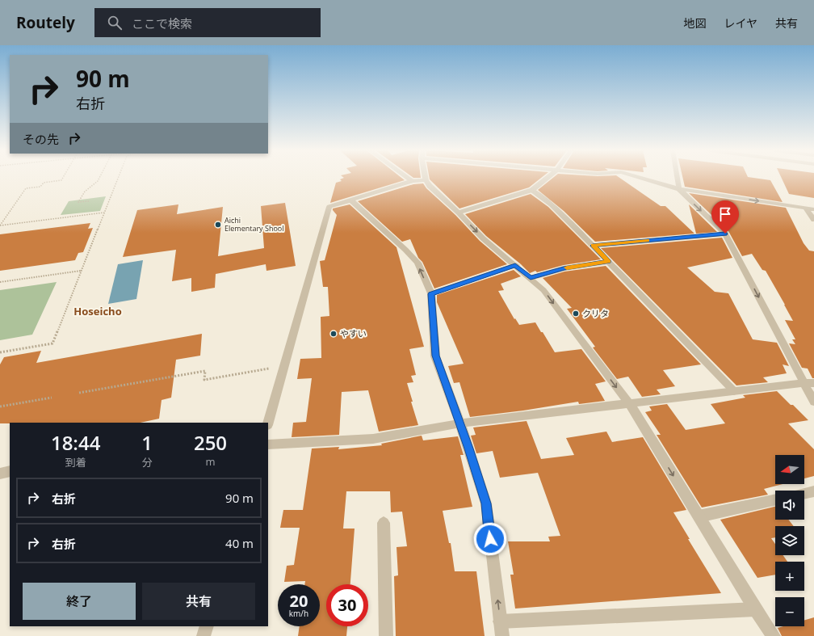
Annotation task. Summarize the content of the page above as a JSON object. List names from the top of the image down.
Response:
{
  "districts": ["Hoseicho"],
  "places": ["Aichi Elementary Shool", "クリタ", "やすい"],
  "north": "left",
  "page": {
    "header": "Routely",
    "search": "ここで検索",
    "nav": ["地図", "レイヤ", "共有"],
    "turn": ["90 m", "右折"],
    "then": "その先",
    "eta": [
      "18:44",
      "到着",
      "1",
      "分",
      "250",
      "m"
    ],
    "map_buttons": ["+", "−"],
    "list": [
      {
        "name": "右折",
        "value": "90 m"
      },
      {
        "name": "右折",
        "value": "40 m"
      }
    ],
    "buttons": ["終了", "共有"],
    "speed": "20 km/h",
    "limit": "30"
  }
}
